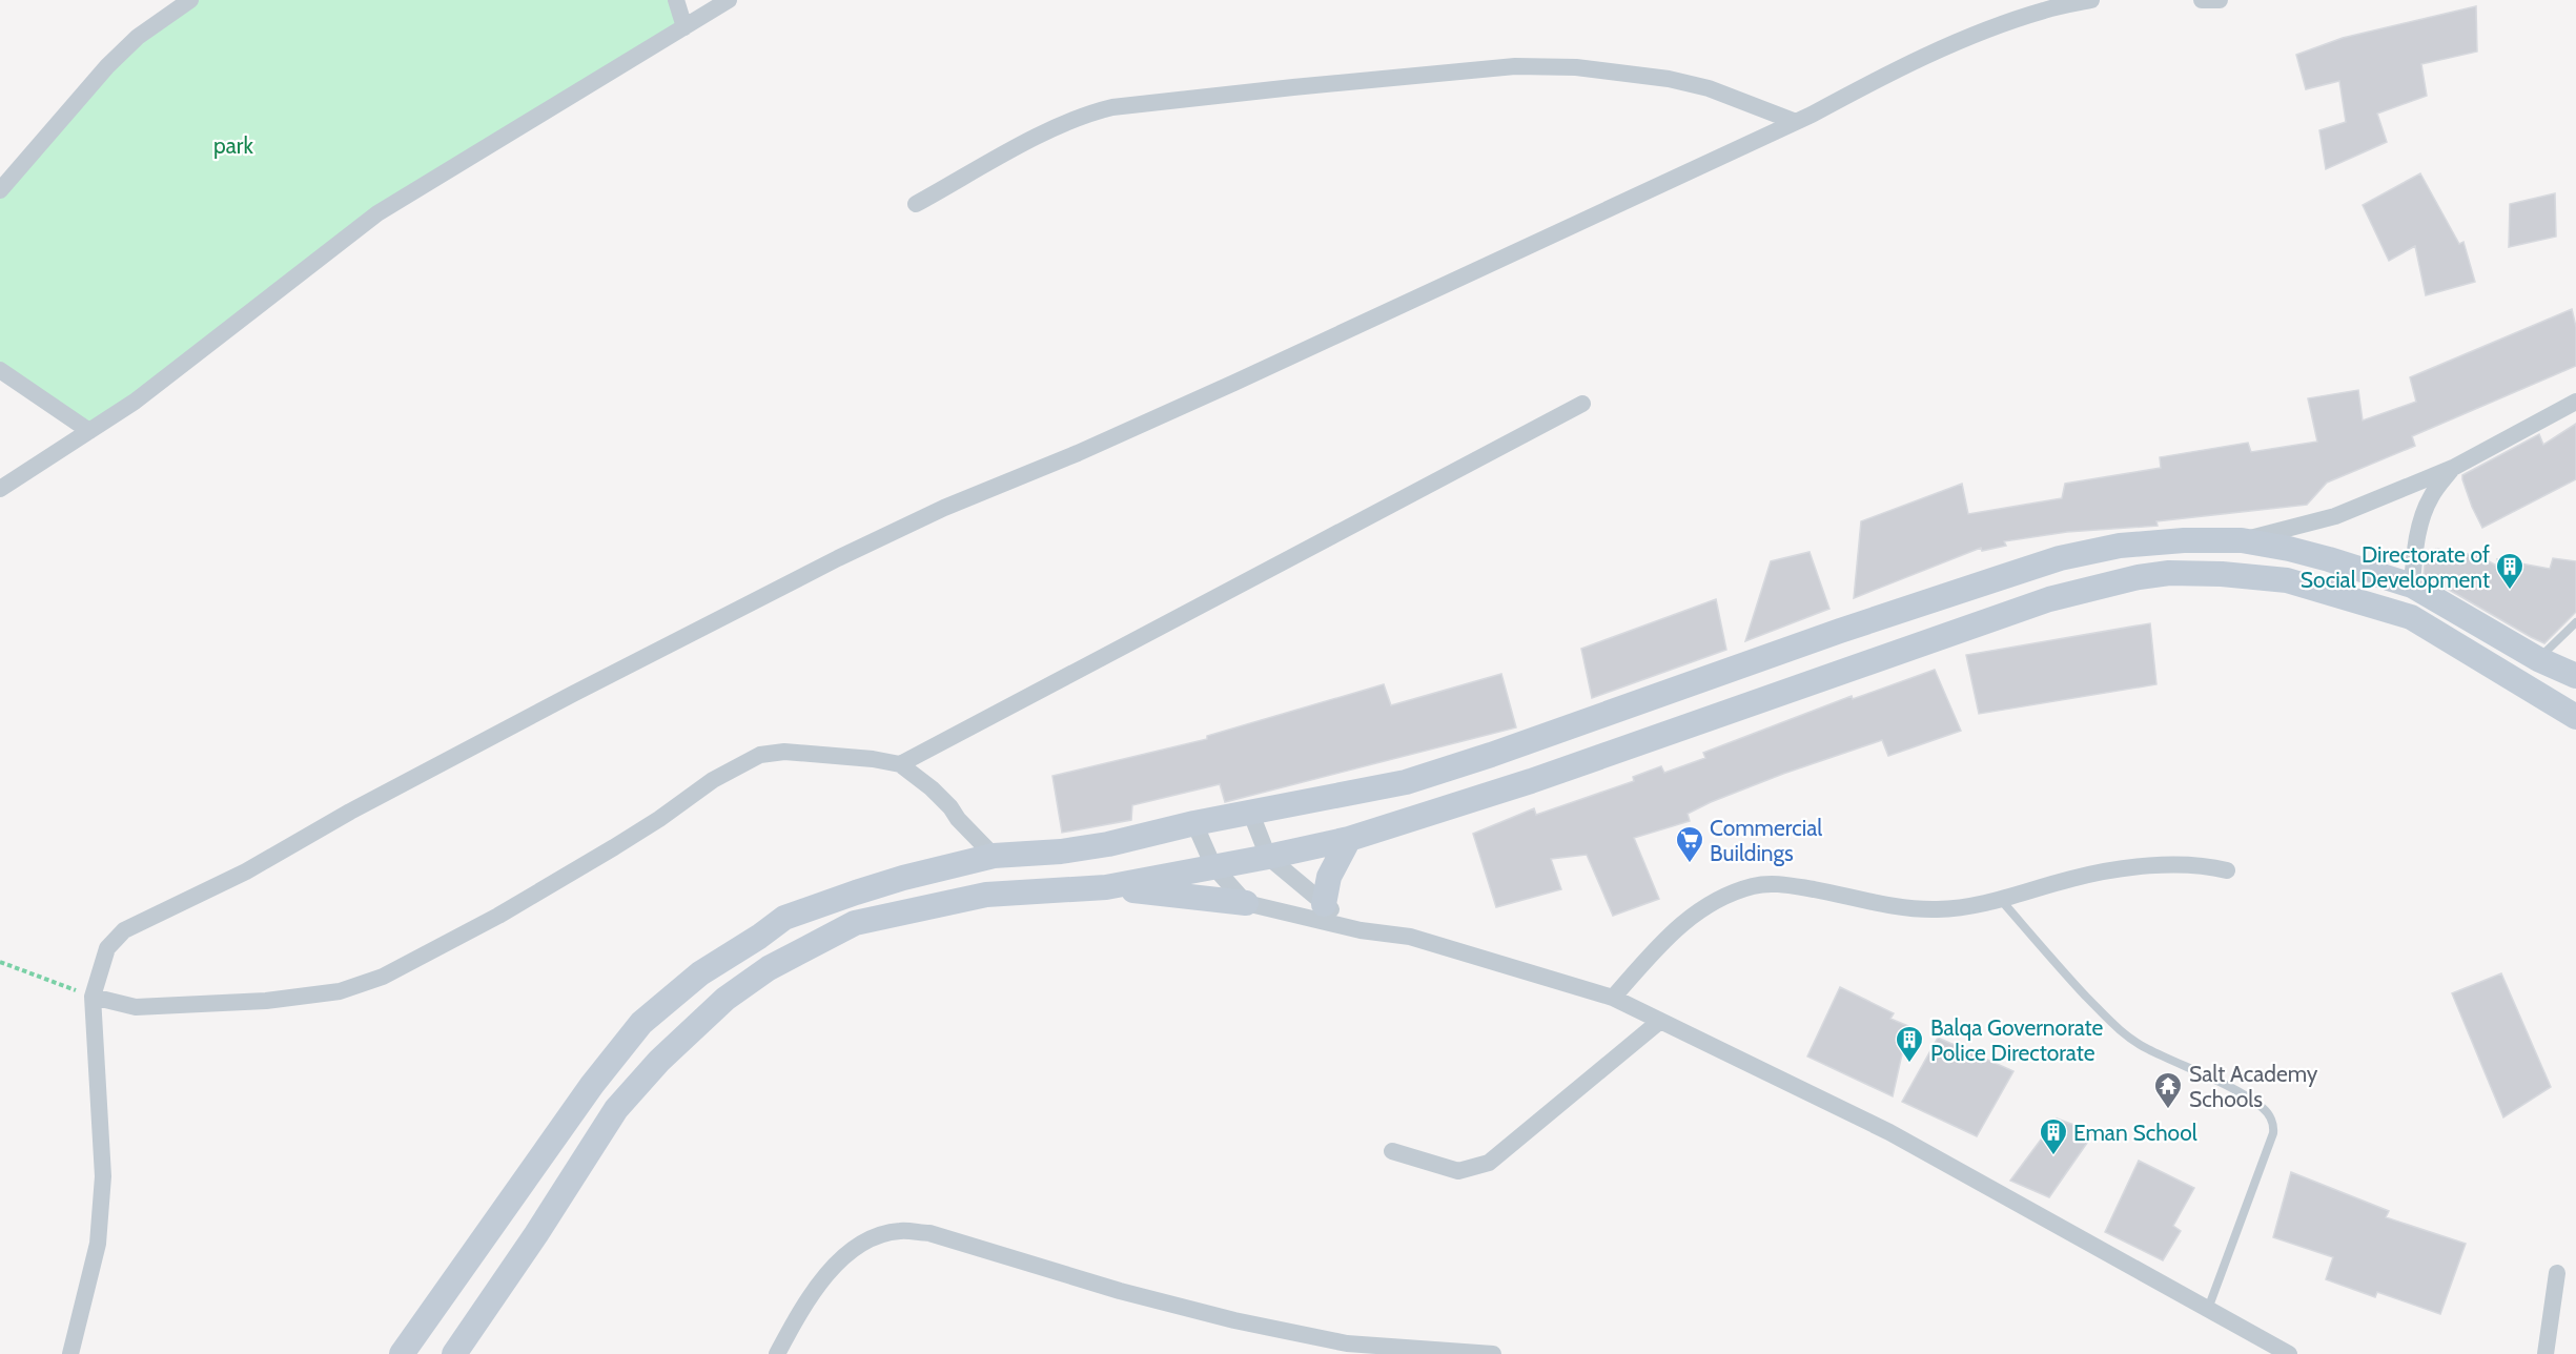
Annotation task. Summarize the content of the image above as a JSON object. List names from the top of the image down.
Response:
{
  "parks": ["park"],
  "places": {
    "building": ["Directorate of Social Development", "Balqa Governorate Police Directorate", "Eman School"],
    "supermarket": ["Commercial Buildings"],
    "temple": ["Salt Academy Schools"]
  }
}
